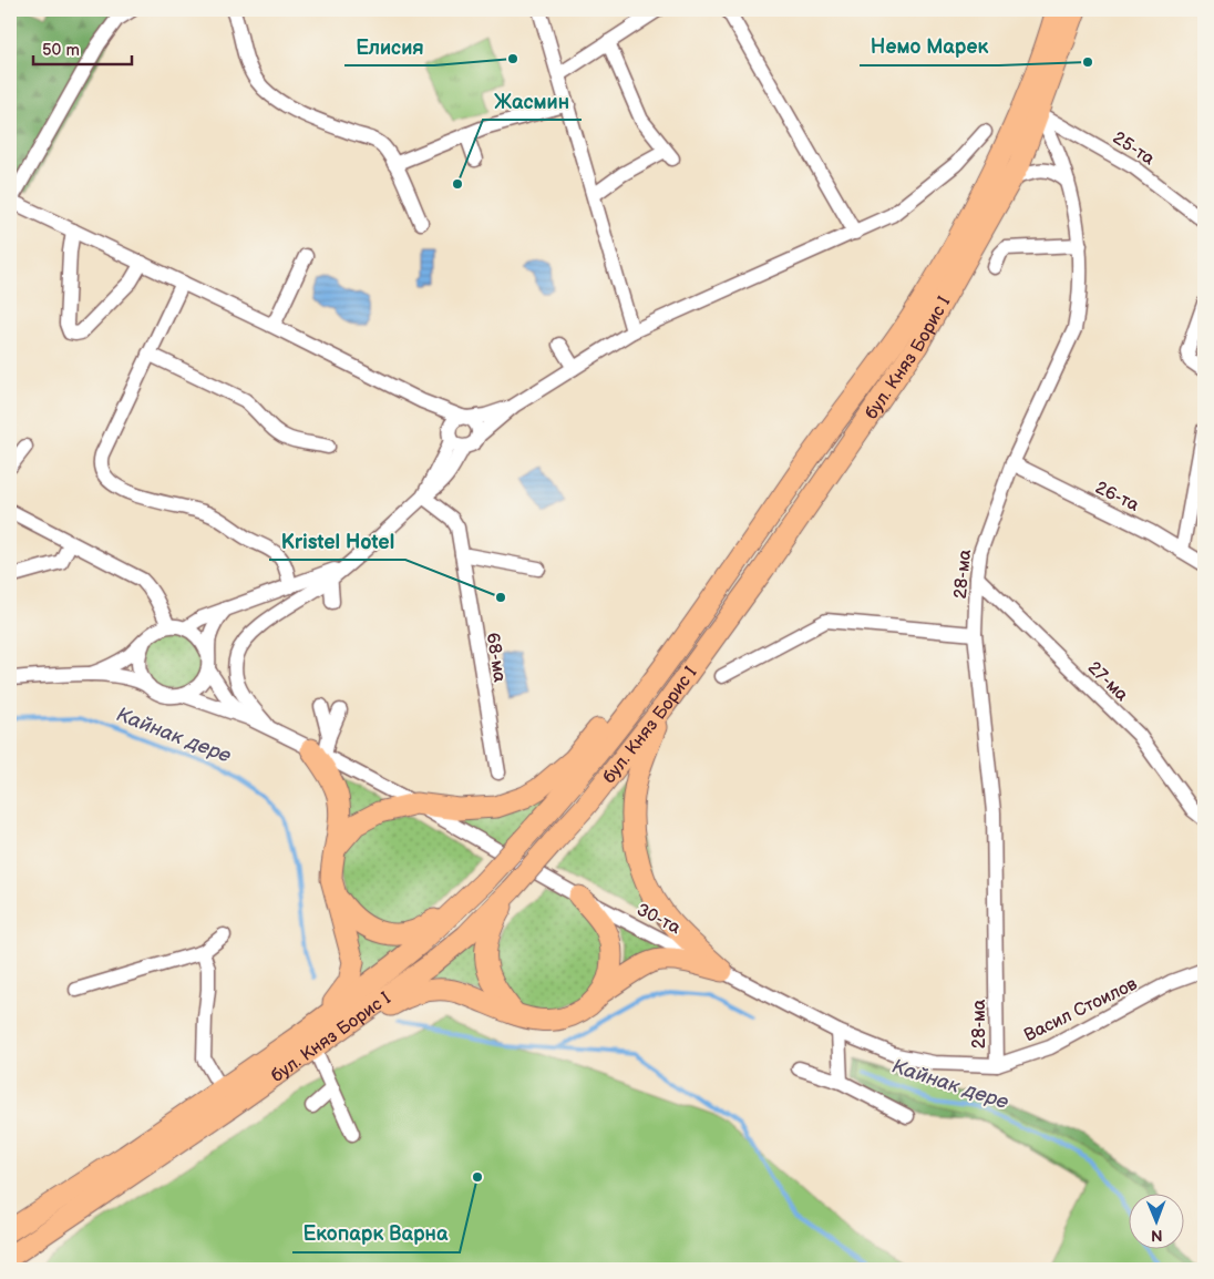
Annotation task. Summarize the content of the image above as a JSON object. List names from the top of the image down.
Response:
{
  "streets": {
    "highway": ["бул. Княз Борис I"],
    "street": [
      "25-та",
      "26-та",
      "28-ма",
      "68-ма",
      "27-ма",
      "30-та",
      "Васил Стоилов"
    ]
  },
  "crossings": [
    ["25-та", "бул. Княз Борис I"],
    ["25-та", "28-ма"],
    ["бул. Княз Борис I", "28-ма"],
    ["26-та", "28-ма"],
    ["28-ма", "27-ма"],
    ["28-ма", "Васил Стоилов"],
    ["30-та", "Васил Стоилов"]
  ],
  "water": ["Кайнак дере"],
  "places": [
    "Елисия",
    "Немо Марек",
    "Жасмин",
    "Kristel Hotel",
    "Екопарк Варна"
  ],
  "scale_bar": "50 m",
  "north": "bottom"
}
